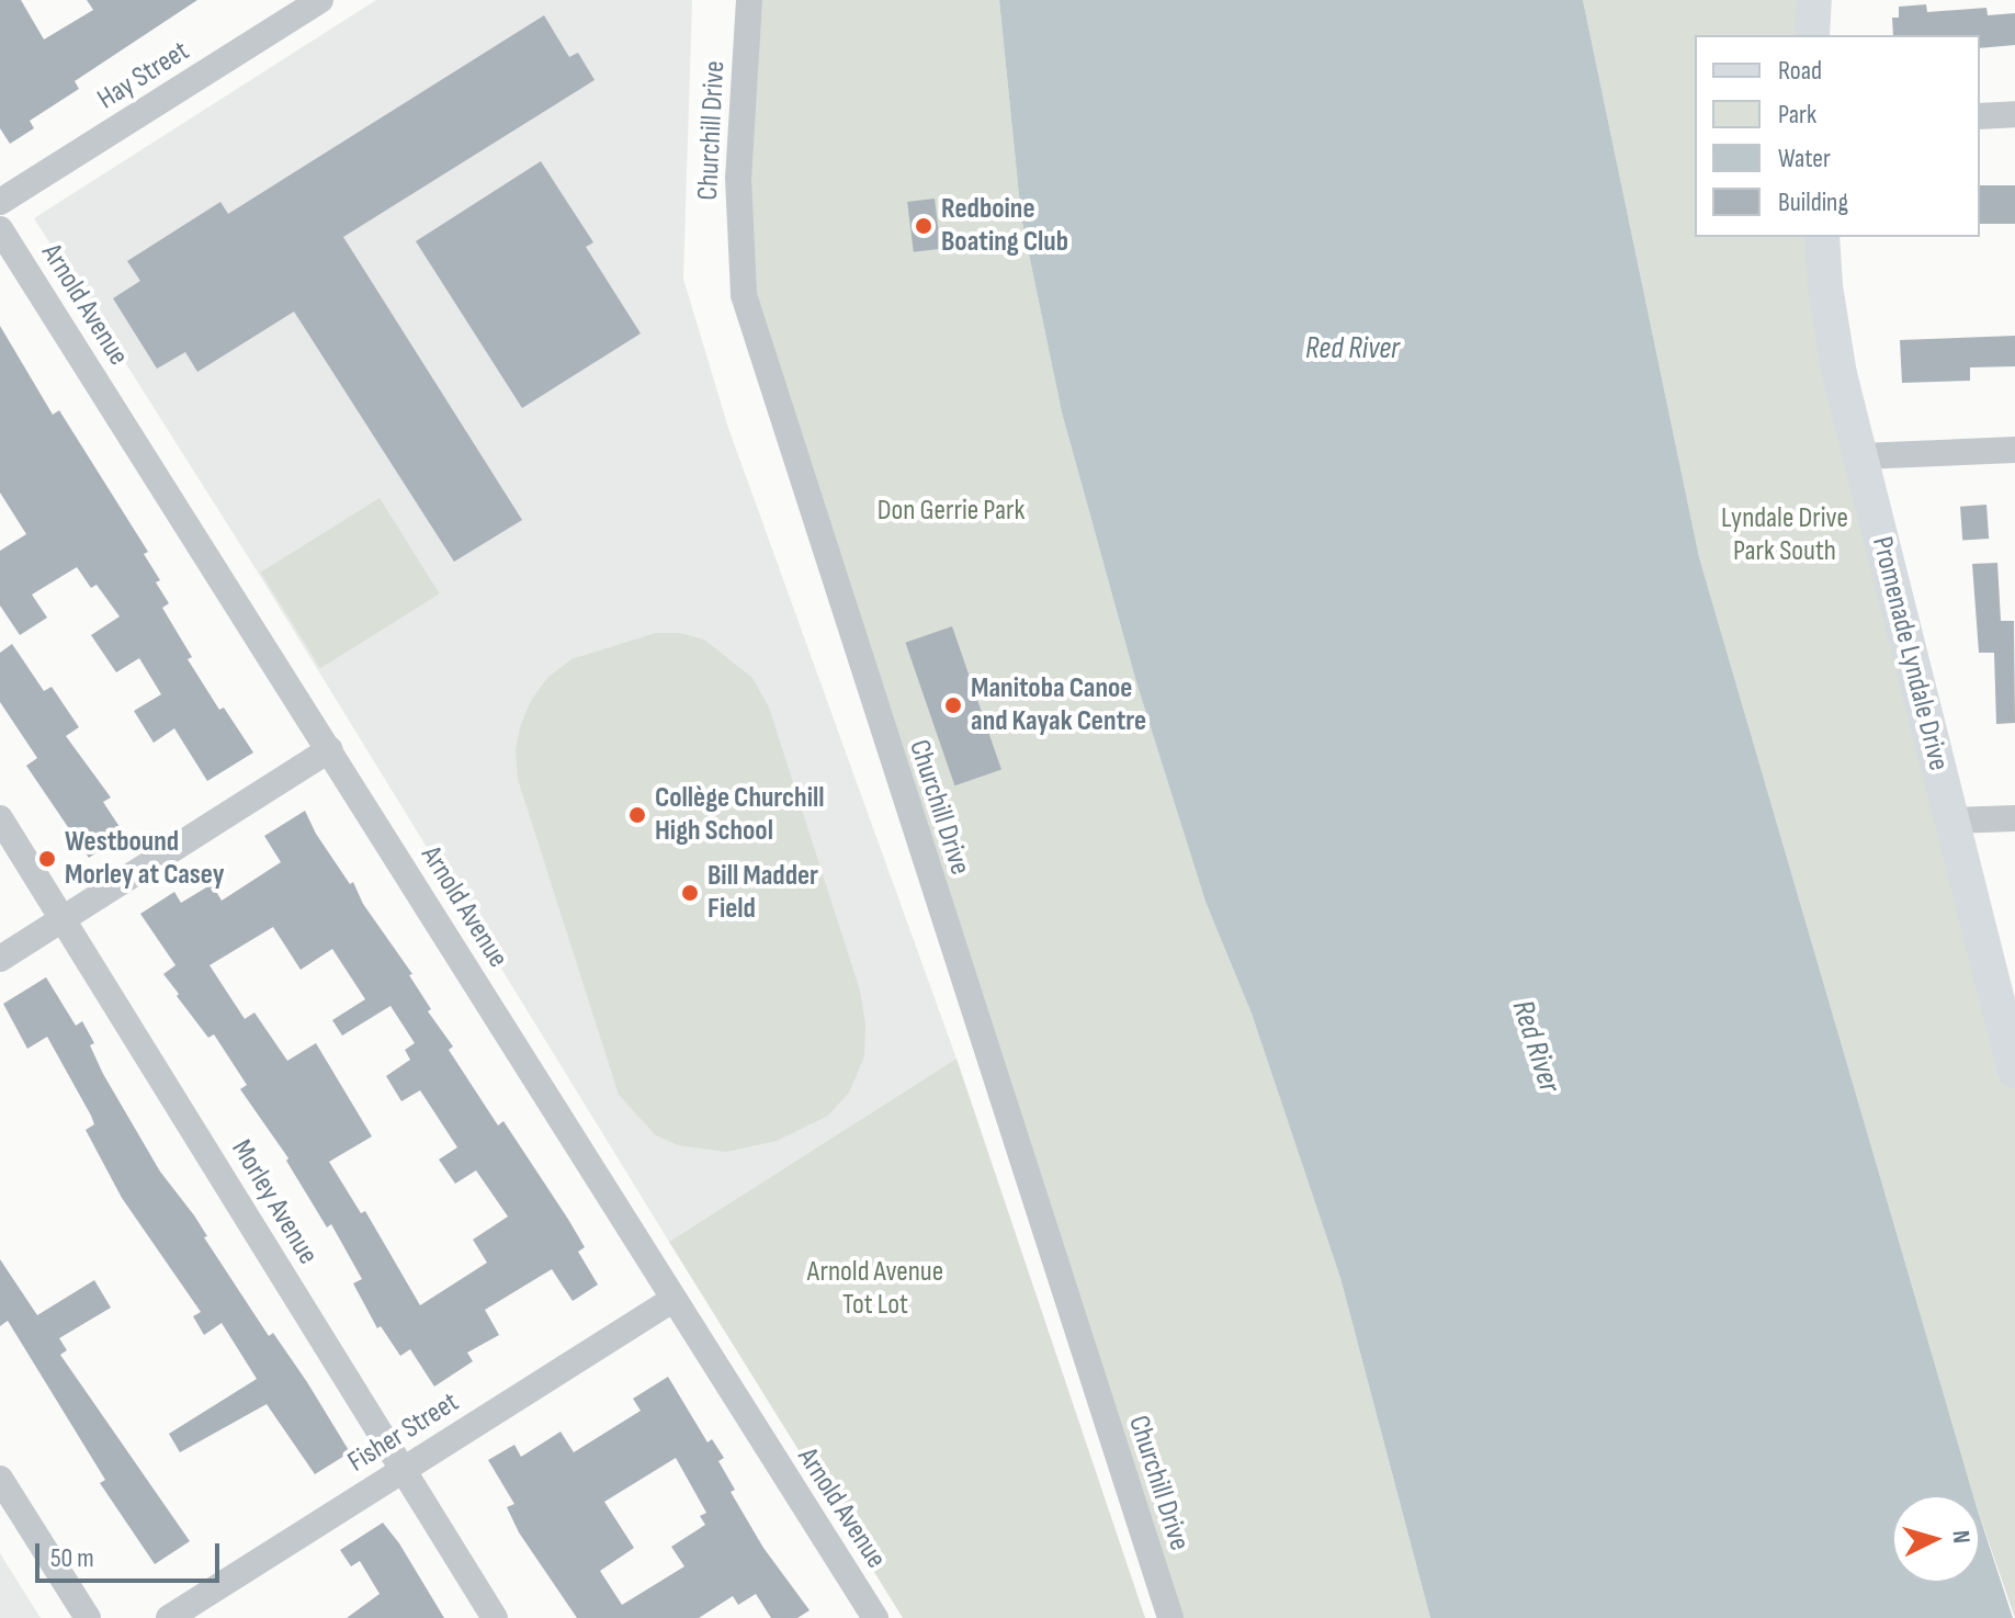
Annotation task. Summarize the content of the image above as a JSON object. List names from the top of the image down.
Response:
{
  "streets": {
    "street": [
      "Hay Street",
      "Churchill Drive",
      "Arnold Avenue",
      "Promenade Lyndale Drive",
      "Morley Avenue",
      "Fisher Street"
    ]
  },
  "crossings": [
    ["Arnold Avenue", "Fisher Street"],
    ["Morley Avenue", "Fisher Street"]
  ],
  "water": ["Red River"],
  "parks": ["Don Gerrie Park", "Lyndale Drive Park South", "Arnold Avenue Tot Lot"],
  "places": [
    "Redboine Boating Club",
    "Manitoba Canoe and Kayak Centre",
    "Collège Churchill High School",
    "Westbound Morley at Casey",
    "Bill Madder Field"
  ],
  "legend": [
    "Road",
    "Park",
    "Water",
    "Building"
  ],
  "scale_bar": "50 m",
  "north": "right"
}
